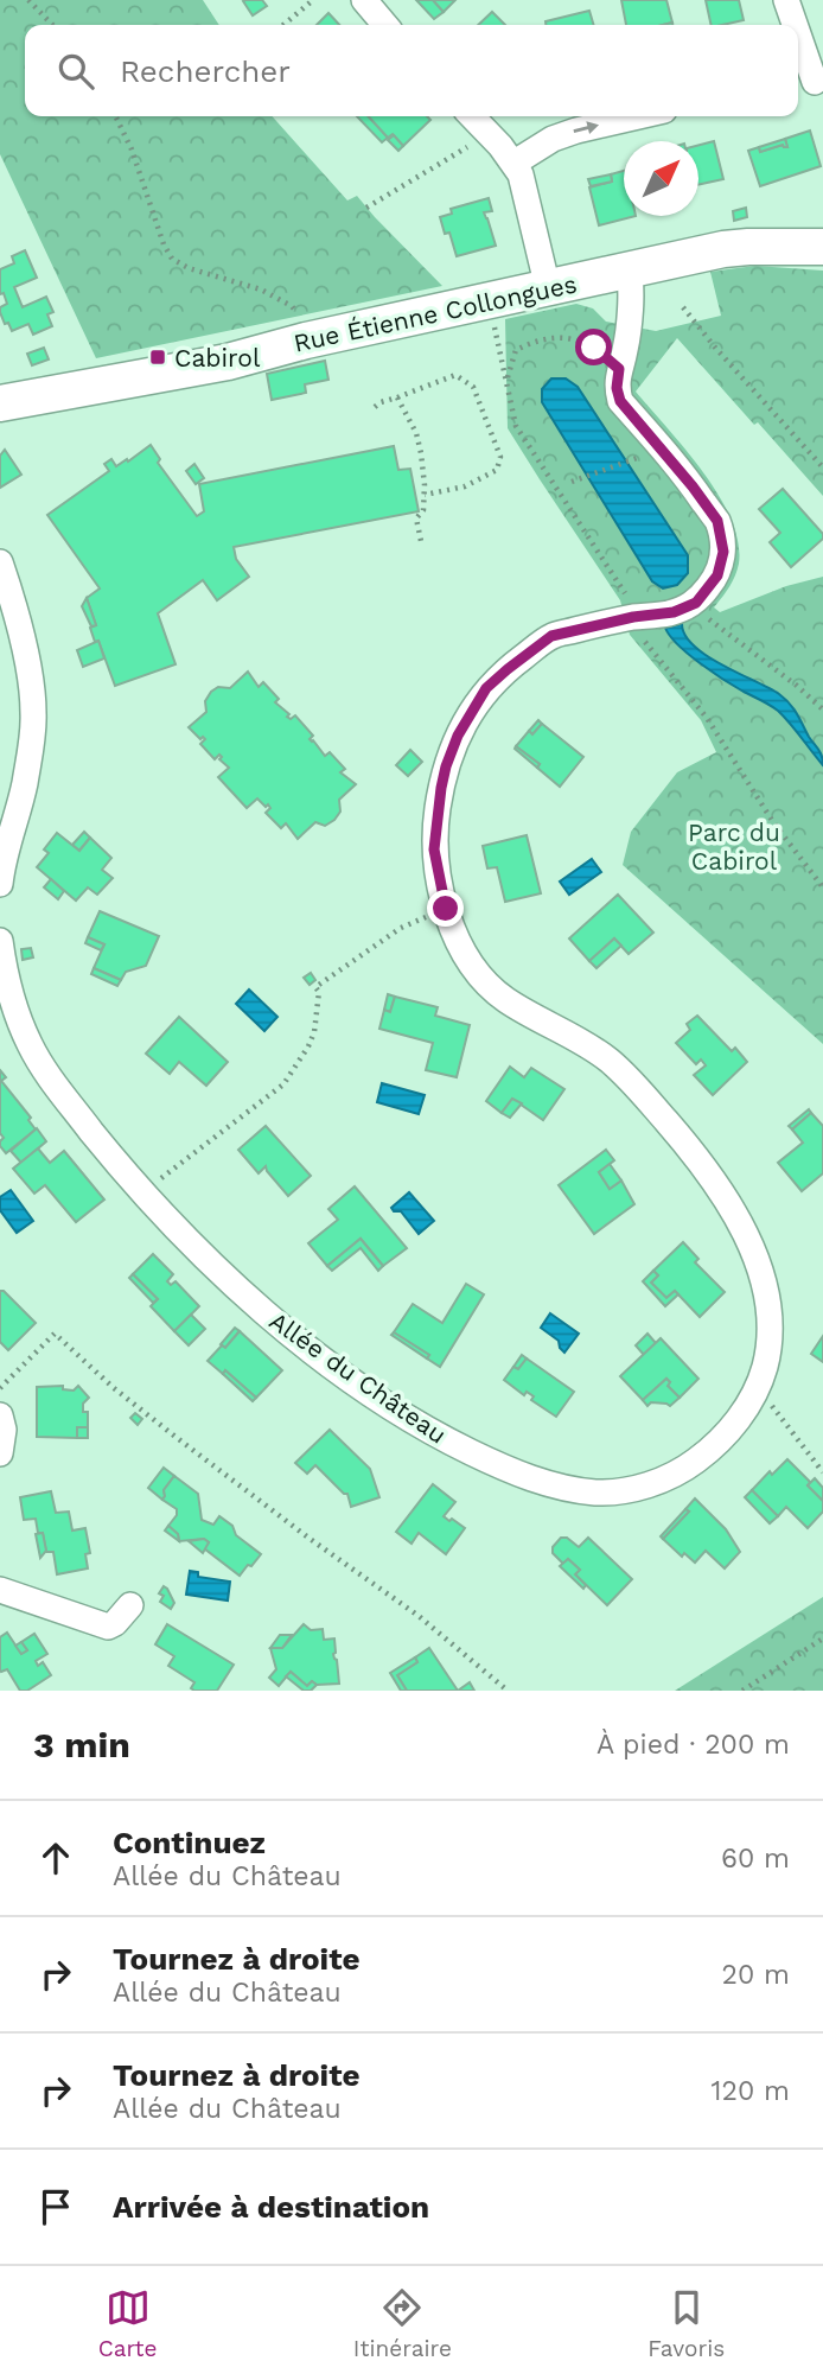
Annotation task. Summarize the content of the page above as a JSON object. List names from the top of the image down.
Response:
{
  "streets": {
    "main road": ["Rue Étienne Collongues"],
    "street": ["Allée du Château"]
  },
  "parks": ["Parc du Cabirol"],
  "places": {
    "transit": ["Cabirol"]
  },
  "north": "top right",
  "page": {
    "search": "Rechercher",
    "heading": ["3 min", "À pied · 200 m"],
    "list": [
      ["Continuez", "Allée du Château", "60 m"],
      ["Tournez à droite", "Allée du Château", "20 m"],
      ["Tournez à droite", "Allée du Château", "120 m"],
      "Arrivée à destination"
    ],
    "nav": ["Carte", "Itinéraire", "Favoris"]
  }
}
